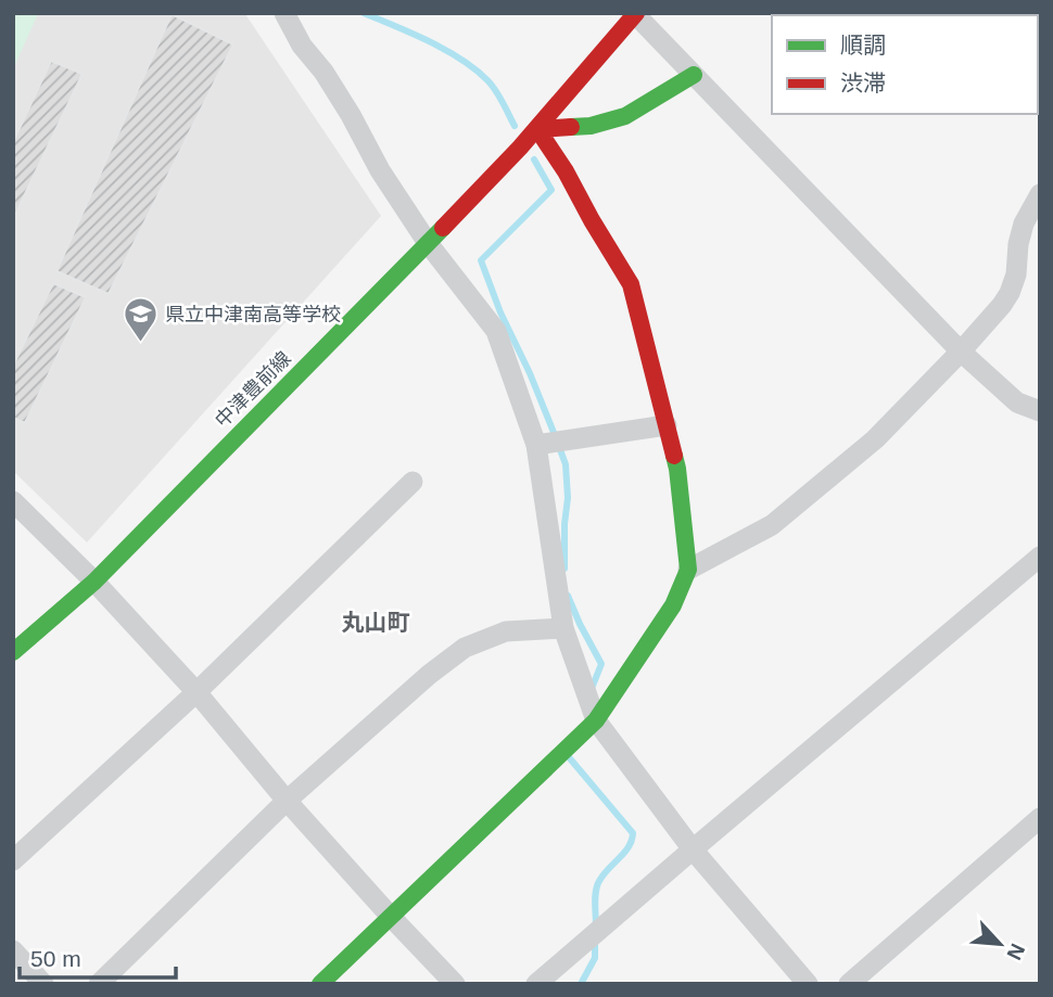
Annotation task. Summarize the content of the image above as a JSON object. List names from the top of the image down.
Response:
{
  "streets": {
    "street": ["中津豊前線"]
  },
  "districts": ["丸山町"],
  "places": {
    "school or university": ["県立中津南高等学校"]
  },
  "legend": ["順調", "渋滞"],
  "scale_bar": "50 m",
  "north": "bottom right"
}
